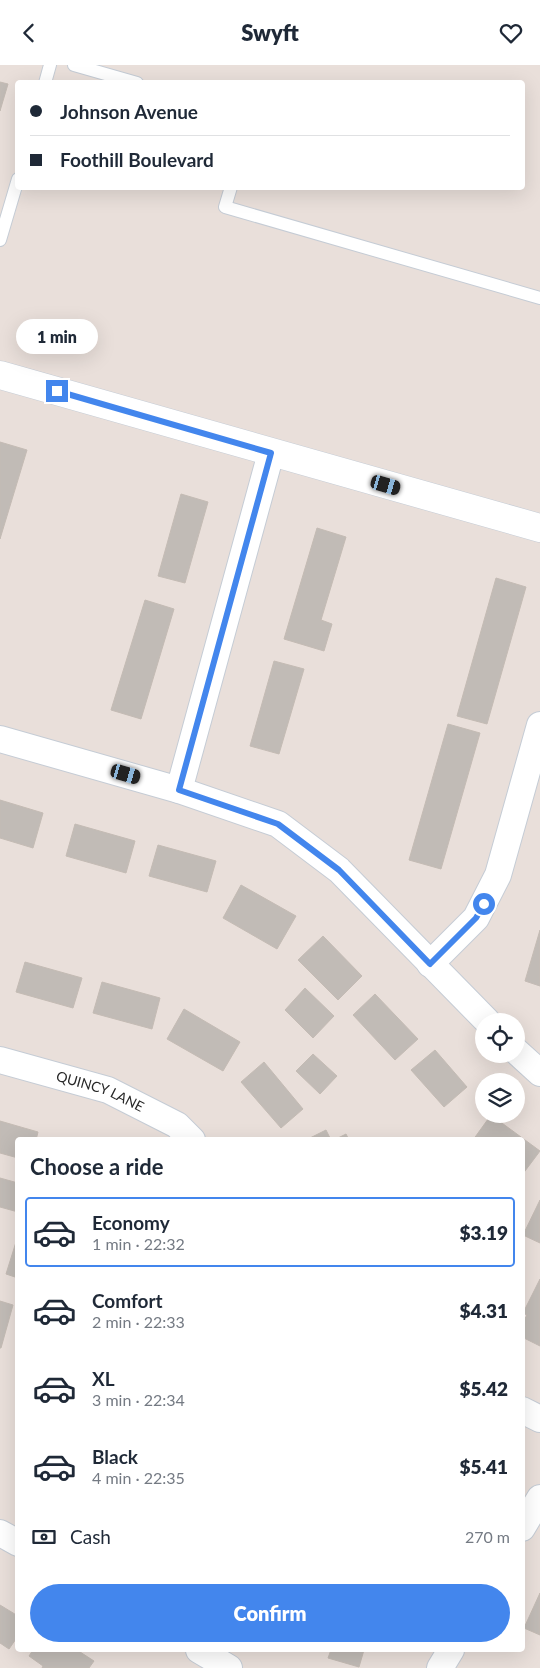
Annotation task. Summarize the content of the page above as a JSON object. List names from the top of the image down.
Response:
{
  "streets": {
    "street": ["QUINCY LANE"]
  },
  "page": {
    "header": "Swyft",
    "banner": ["Johnson Avenue", "Foothill Boulevard"],
    "bubble": "1 min",
    "heading": "Choose a ride",
    "list": [
      {
        "name": "Economy",
        "note": "1 min · 22:32",
        "value": "$3.19"
      },
      {
        "name": "Comfort",
        "note": "2 min · 22:33",
        "value": "$4.31"
      },
      {
        "name": "XL",
        "note": "3 min · 22:34",
        "value": "$5.42"
      },
      {
        "name": "Black",
        "note": "4 min · 22:35",
        "value": "$5.41"
      }
    ],
    "pay": ["Cash", "270 m"],
    "buttons": "Confirm"
  }
}
